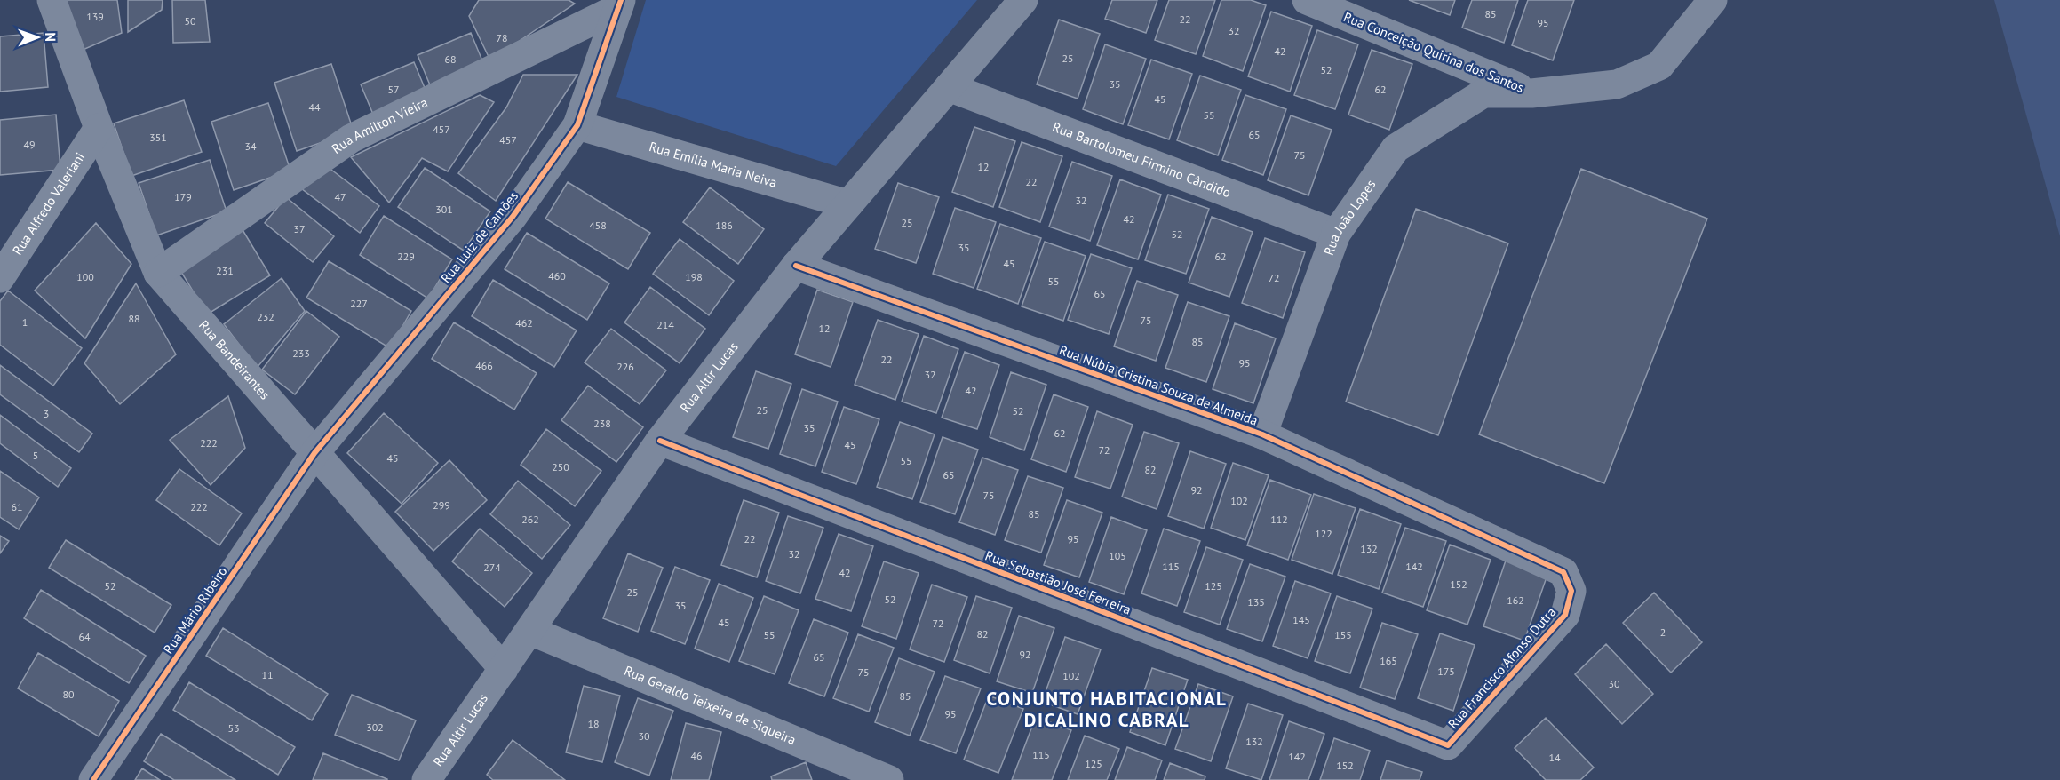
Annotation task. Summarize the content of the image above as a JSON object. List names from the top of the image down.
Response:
{
  "streets": {
    "street": [
      "Rua Conceição Quirina dos Santos",
      "Rua Amilton Vieira",
      "Rua Bartolomeu Firmino Cândido",
      "Rua Emília Maria Neiva",
      "Rua Alfredo Valeriani",
      "Rua João Lopes",
      "Rua Luiz de Camões",
      "Rua Bandeirantes",
      "Rua Altir Lucas",
      "Rua Núbia Cristina Souza de Almeida",
      "Rua Sebastião José Ferreira",
      "Rua Mário Ribeiro",
      "Rua Francisco Afonso Dutra",
      "Rua Geraldo Teixeira de Siqueira"
    ]
  },
  "crossings": [
    ["Rua Conceição Quirina dos Santos", "Rua João Lopes"],
    ["Rua Amilton Vieira", "Rua Luiz de Camões"],
    ["Rua Amilton Vieira", "Rua Bandeirantes"],
    ["Rua Bartolomeu Firmino Cândido", "Rua João Lopes"],
    ["Rua Bartolomeu Firmino Cândido", "Rua Altir Lucas"],
    ["Rua Emília Maria Neiva", "Rua Luiz de Camões"],
    ["Rua Emília Maria Neiva", "Rua Altir Lucas"],
    ["Rua Alfredo Valeriani", "Rua Bandeirantes"],
    ["Rua João Lopes", "Rua Núbia Cristina Souza de Almeida"],
    ["Rua Luiz de Camões", "Rua Bandeirantes"],
    ["Rua Luiz de Camões", "Rua Mário Ribeiro"],
    ["Rua Bandeirantes", "Rua Altir Lucas"],
    ["Rua Bandeirantes", "Rua Mário Ribeiro"],
    ["Rua Altir Lucas", "Rua Núbia Cristina Souza de Almeida"],
    ["Rua Altir Lucas", "Rua Sebastião José Ferreira"],
    ["Rua Altir Lucas", "Rua Geraldo Teixeira de Siqueira"],
    ["Rua Núbia Cristina Souza de Almeida", "Rua Francisco Afonso Dutra"],
    ["Rua Sebastião José Ferreira", "Rua Francisco Afonso Dutra"]
  ],
  "districts": ["CONJUNTO HABITACIONAL DICALINO CABRAL"],
  "house_numbers": [
    "85",
    "139",
    "22",
    "50",
    "95",
    "32",
    "78",
    "42",
    "25",
    "68",
    "52",
    "35",
    "57",
    "62",
    "45",
    "44",
    "55",
    "457",
    "65",
    "351",
    "457",
    "49",
    "34",
    "75",
    "12",
    "22",
    "179",
    "47",
    "32",
    "301",
    "42",
    "25",
    "458",
    "186",
    "37",
    "52",
    "35",
    "229",
    "62",
    "45",
    "231",
    "460",
    "100",
    "198",
    "72",
    "55",
    "65",
    "227",
    "232",
    "88",
    "75",
    "1",
    "462",
    "214",
    "12",
    "85",
    "233",
    "22",
    "95",
    "466",
    "226",
    "32",
    "42",
    "25",
    "52",
    "3",
    "238",
    "35",
    "62",
    "222",
    "45",
    "72",
    "5",
    "45",
    "55",
    "250",
    "82",
    "65",
    "92",
    "75",
    "102",
    "299",
    "61",
    "222",
    "85",
    "262",
    "112",
    "122",
    "22",
    "95",
    "132",
    "32",
    "105",
    "115",
    "142",
    "274",
    "42",
    "152",
    "52",
    "125",
    "25",
    "52",
    "162",
    "135",
    "35",
    "145",
    "45",
    "72",
    "2",
    "82",
    "55",
    "155",
    "64",
    "92",
    "65",
    "165",
    "175",
    "75",
    "11",
    "102",
    "30",
    "80",
    "85",
    "95",
    "18",
    "302",
    "53",
    "30",
    "132",
    "115",
    "46",
    "142",
    "14",
    "125",
    "152"
  ],
  "north": "right"
}
